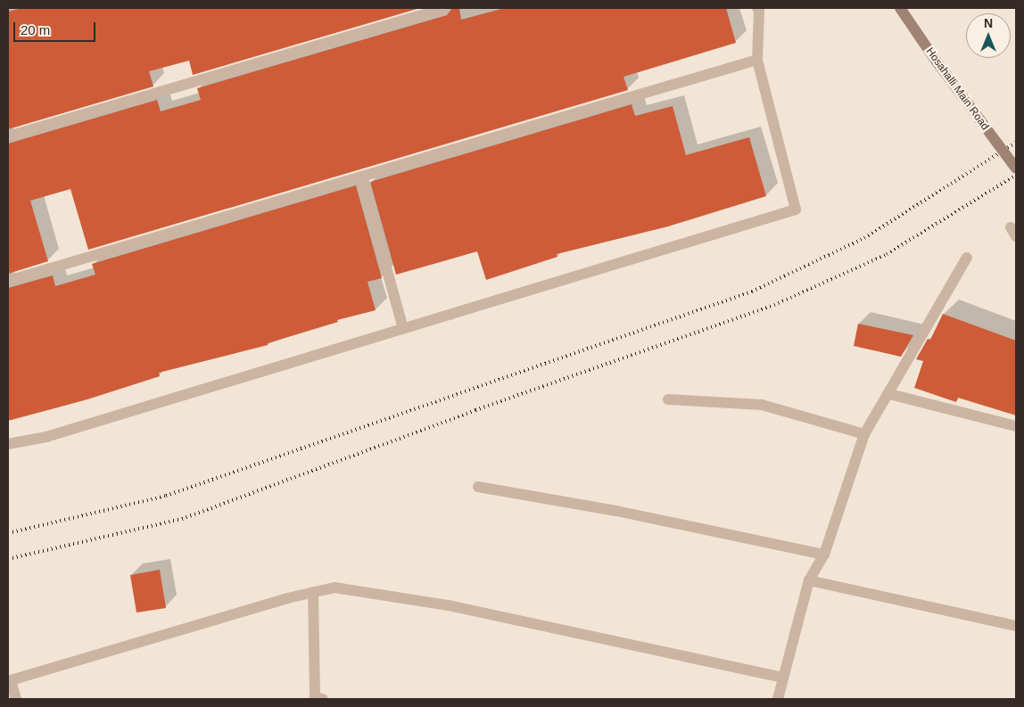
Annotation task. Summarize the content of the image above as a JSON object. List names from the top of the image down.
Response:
{
  "streets": {
    "street": ["Hosahalli Main Road"]
  },
  "scale_bar": "20 m",
  "north": "top"
}
